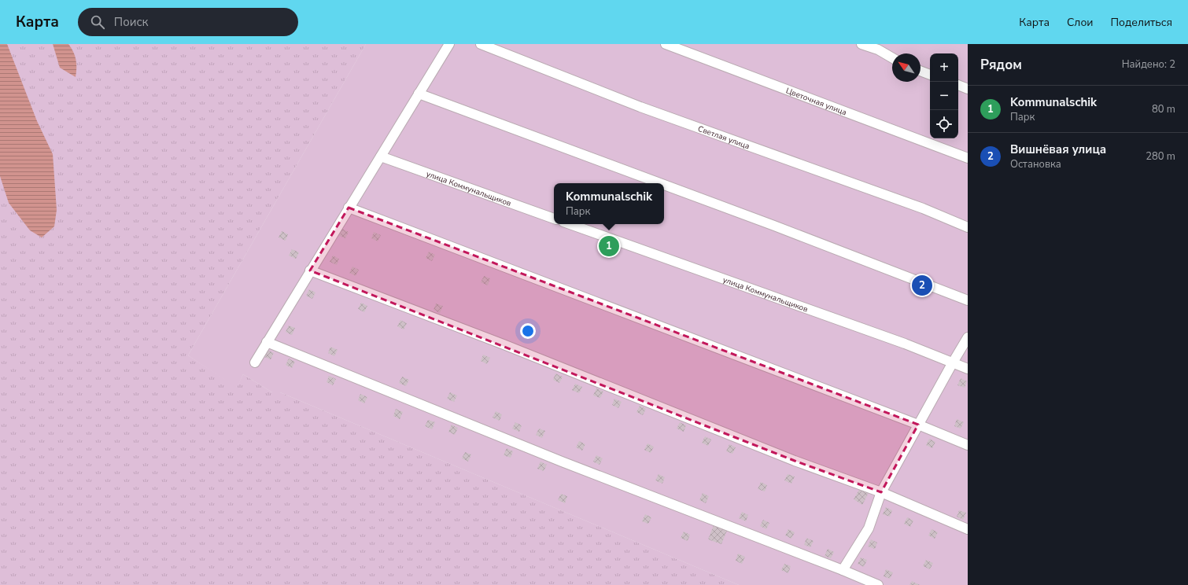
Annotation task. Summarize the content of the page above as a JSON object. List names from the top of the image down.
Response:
{
  "streets": {
    "street": ["Цветочная улица", "Светлая улица", "улица Коммунальщиков"]
  },
  "north": "top left",
  "page": {
    "header": "Карта",
    "search": "Поиск",
    "nav": ["Карта", "Слои", "Поделиться"],
    "heading": ["Рядом", "Найдено: 2"],
    "map_buttons": ["+", "−"],
    "list": [
      {
        "mark": "1",
        "name": "Kommunalschik",
        "note": "Парк",
        "value": "80 m"
      },
      {
        "mark": "2",
        "name": "Вишнёвая улица",
        "note": "Остановка",
        "value": "280 m"
      }
    ],
    "popup": ["Kommunalschik", "Парк"],
    "pins": ["1", "2"]
  }
}
